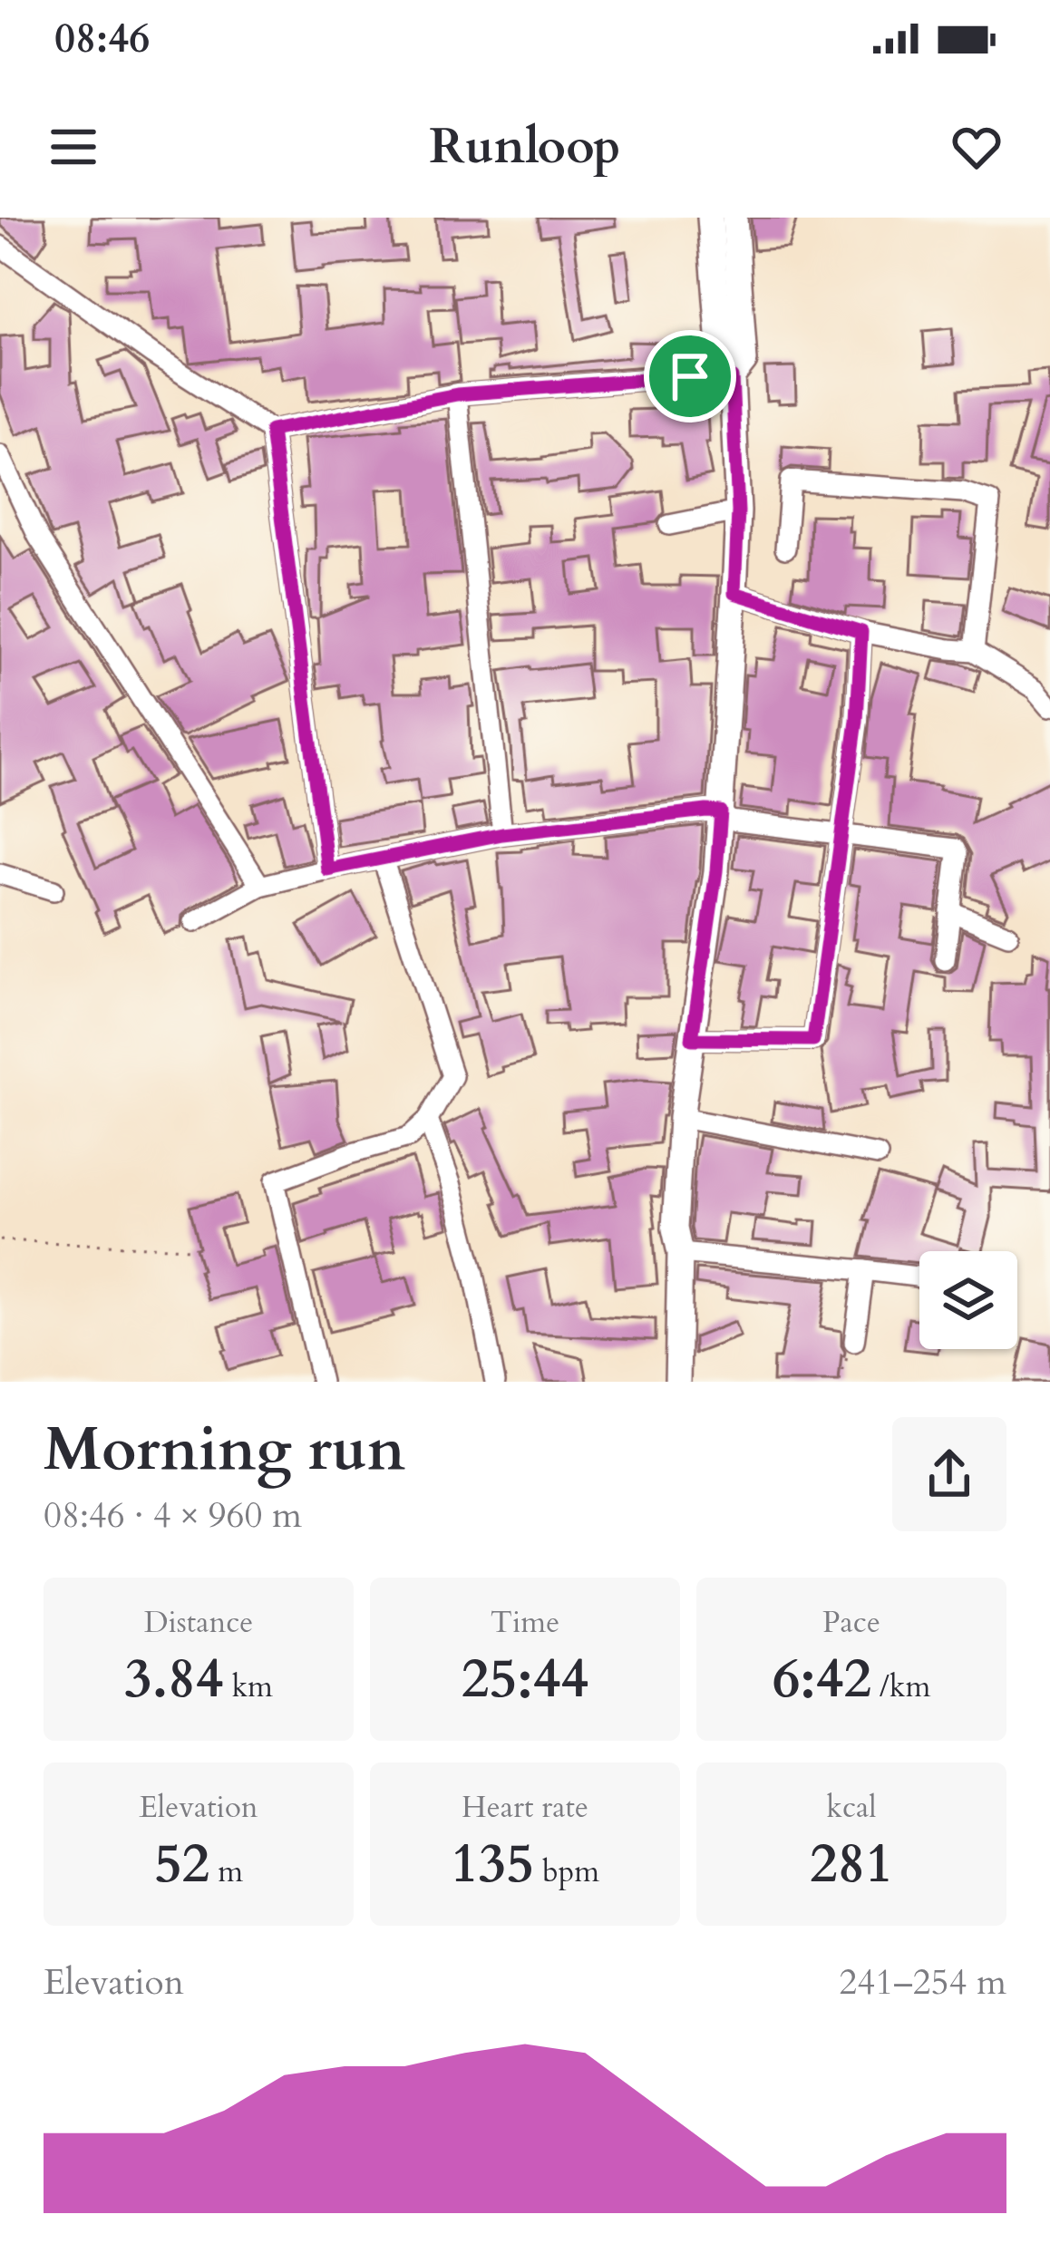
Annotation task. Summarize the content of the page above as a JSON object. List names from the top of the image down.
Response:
{
  "page": {
    "status": "08:46",
    "header": "Runloop",
    "heading": ["Morning run", "08:46 · 4 × 960 m"],
    "stats": [
      ["Distance", "3.84 km"],
      ["Time", "25:44"],
      ["Pace", "6:42 /km"],
      ["Elevation", "52 m"],
      ["Heart rate", "135 bpm"],
      ["kcal", "281"]
    ],
    "chart": ["Elevation", "241–254 m"]
  }
}
